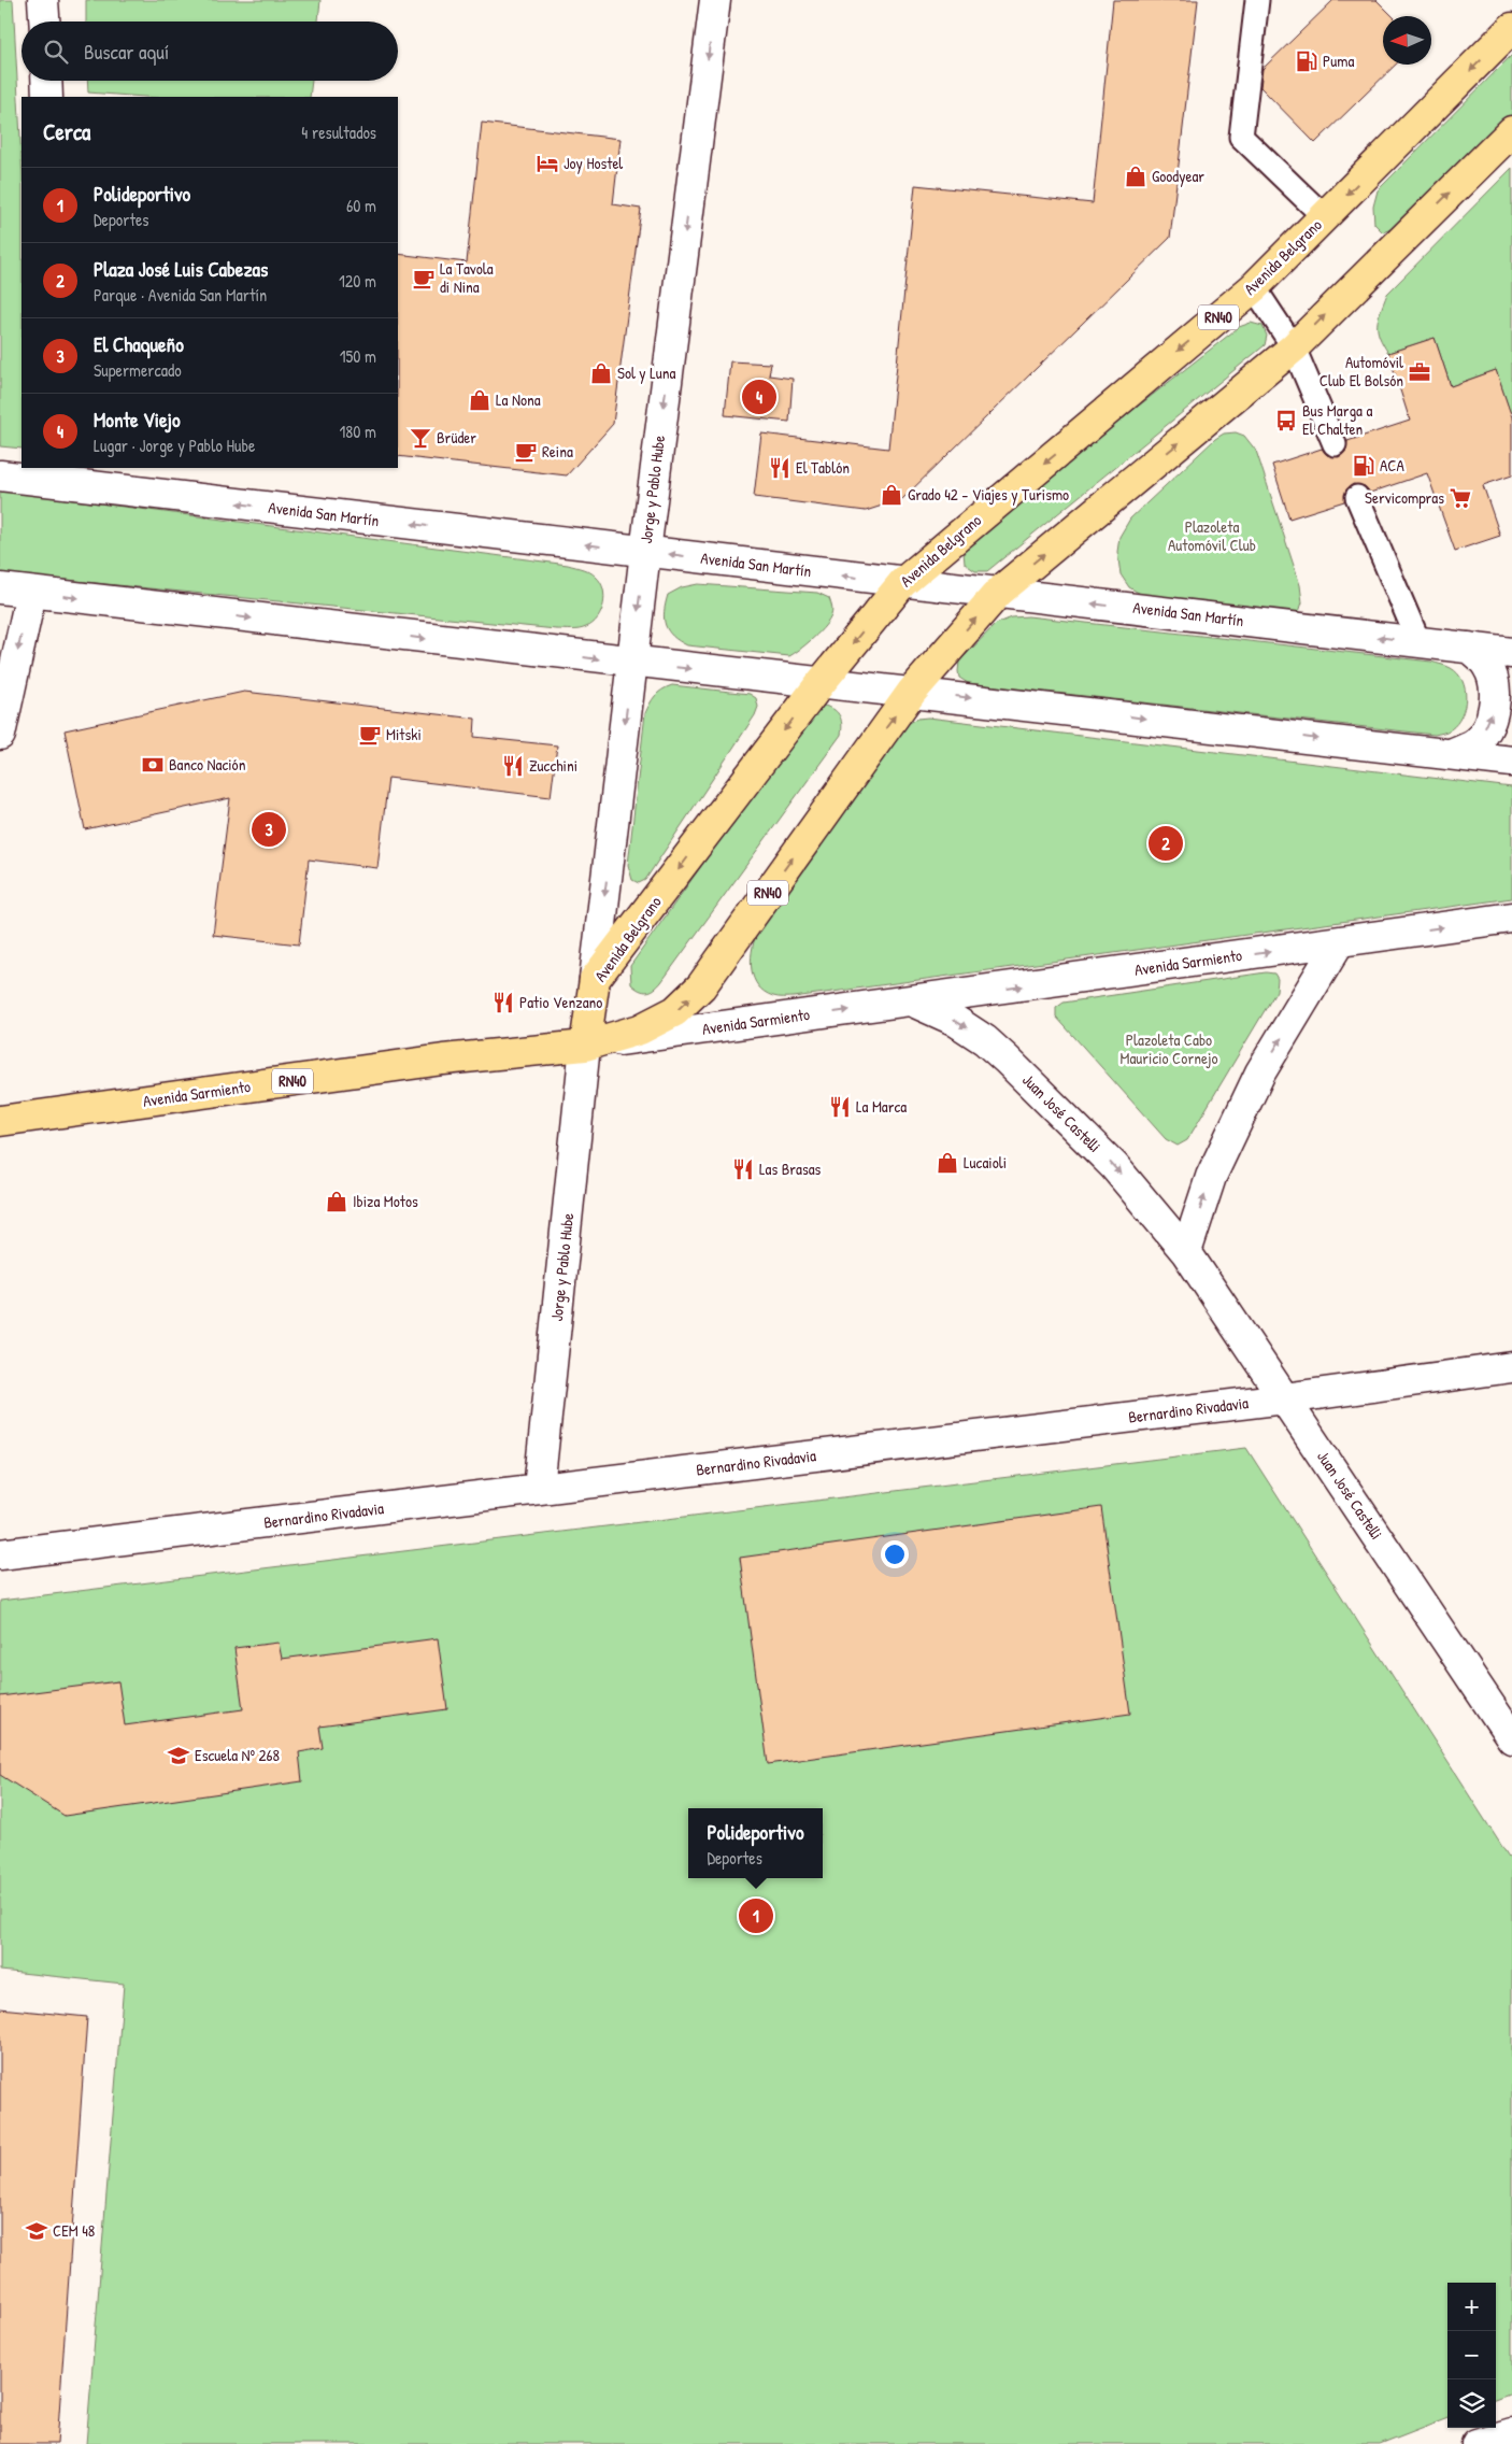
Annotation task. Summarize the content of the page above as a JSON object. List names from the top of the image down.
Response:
{
  "streets": {
    "highway": ["Avenida Belgrano", "RN40", "Avenida Sarmiento"],
    "street": [
      "Jorge y Pablo Hube",
      "Avenida San Martín",
      "Juan José Castelli",
      "Bernardino Rivadavia"
    ]
  },
  "crossings": [
    ["Avenida Belgrano", "RN40"],
    ["Avenida Belgrano", "Jorge y Pablo Hube"],
    ["Avenida Belgrano", "Avenida San Martín"],
    ["Avenida Belgrano", "Avenida Sarmiento"],
    ["RN40", "Jorge y Pablo Hube"],
    ["RN40", "Avenida San Martín"],
    ["RN40", "Avenida Sarmiento"],
    ["Jorge y Pablo Hube", "Avenida San Martín"],
    ["Jorge y Pablo Hube", "Avenida Sarmiento"],
    ["Jorge y Pablo Hube", "Bernardino Rivadavia"],
    ["Avenida Sarmiento", "Juan José Castelli"],
    ["Juan José Castelli", "Bernardino Rivadavia"]
  ],
  "one_way": ["Jorge y Pablo Hube", "Juan José Castelli"],
  "parks": ["Plazoleta Automóvil Club", "Plazoleta Cabo Mauricio Cornejo"],
  "places": {
    "fuel station": ["Puma", "ACA"],
    "hotel": ["Joy Hostel"],
    "shop": [
      "Goodyear",
      "Sol y Luna",
      "La Nona",
      "Grado 42 - Viajes y Turismo",
      "Lucaioli",
      "Ibiza Motos"
    ],
    "cafe": ["La Tavola di Nina", "Reina", "Mitski"],
    "office": ["Automóvil Club El Bolsón"],
    "bus stop": ["Bus Marga a El Chalten"],
    "bar": ["Brüder"],
    "restaurant": [
      "El Tablón",
      "Zucchini",
      "Patio Venzano",
      "La Marca",
      "Las Brasas"
    ],
    "supermarket": ["Servicompras"],
    "bank": ["Banco Nación"],
    "school or university": ["Escuela Nº 268", "CEM 48"]
  },
  "north": "left",
  "page": {
    "search": "Buscar aquí",
    "heading": ["Cerca", "4 resultados"],
    "list": [
      {
        "mark": "1",
        "name": "Polideportivo",
        "note": "Deportes",
        "value": "60 m"
      },
      {
        "mark": "2",
        "name": "Plaza José Luis Cabezas",
        "note": "Parque · Avenida San Martín",
        "value": "120 m"
      },
      {
        "mark": "3",
        "name": "El Chaqueño",
        "note": "Supermercado",
        "value": "150 m"
      },
      {
        "mark": "4",
        "name": "Monte Viejo",
        "note": "Lugar · Jorge y Pablo Hube",
        "value": "180 m"
      }
    ],
    "pins": [
      "4",
      "3",
      "2",
      "1"
    ],
    "popup": ["Polideportivo", "Deportes"],
    "map_buttons": ["+", "−"]
  }
}
